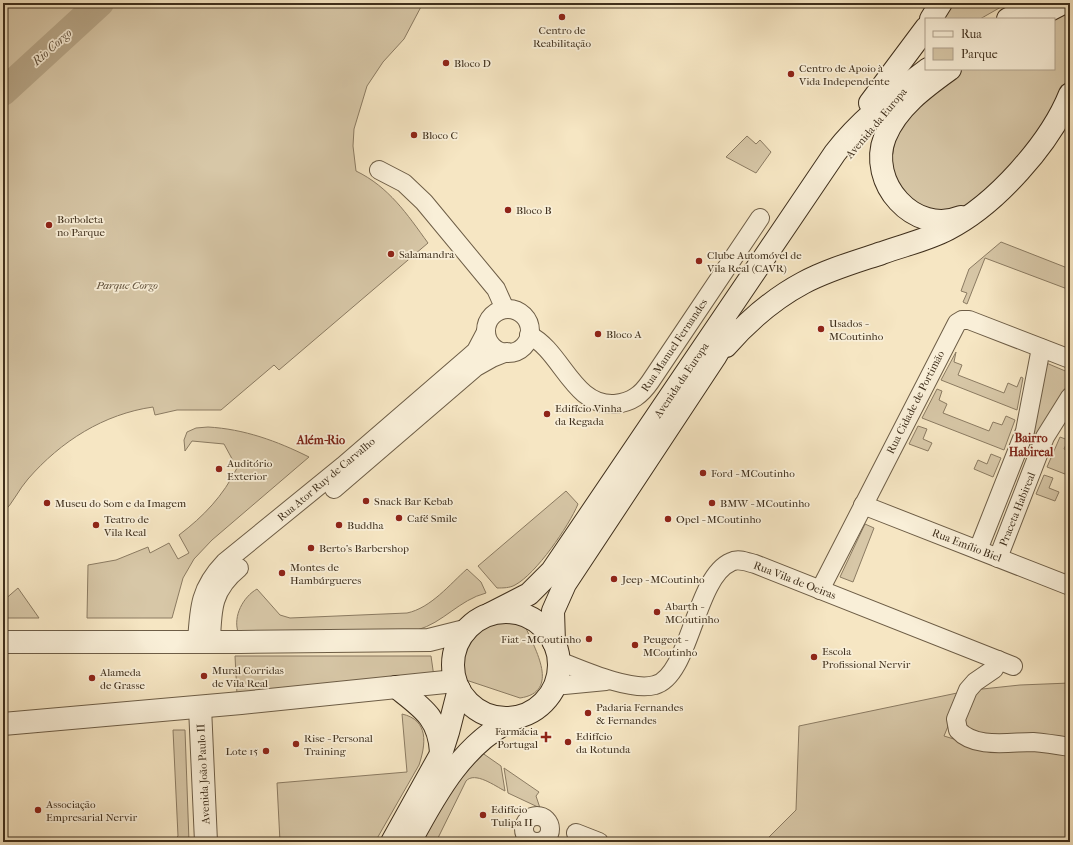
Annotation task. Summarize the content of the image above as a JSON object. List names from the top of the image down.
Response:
{
  "streets": {
    "main road": ["Avenida da Europa", "Avenida João Paulo II"],
    "street": [
      "Rua Manuel Fernandes",
      "Rua Cidade de Portimão",
      "Rua Ator Ruy de Carvalho",
      "Praceta Habireal",
      "Rua Emílio Biel",
      "Rua Vila de Oeiras"
    ]
  },
  "crossings": [
    ["Rua Manuel Fernandes", "Rua Ator Ruy de Carvalho"],
    ["Rua Cidade de Portimão", "Praceta Habireal"],
    ["Rua Cidade de Portimão", "Rua Emílio Biel"],
    ["Rua Cidade de Portimão", "Rua Vila de Oeiras"],
    ["Praceta Habireal", "Rua Emílio Biel"]
  ],
  "districts": ["Bairro Habireal", "Além-Rio"],
  "water": ["Rio Corgo"],
  "parks": ["Parque Corgo"],
  "places": {
    "other": [
      "Centro de Reabilitação",
      "Bloco D",
      "Centro de Apoio à Vida Independente",
      "Bloco C",
      "Bloco B",
      "Borboleta no Parque",
      "Salamandra",
      "Clube Automóvel de Vila Real (CAVR)",
      "Usados - MCoutinho",
      "Bloco A",
      "Edifício Vinha da Regada",
      "Auditório Exterior",
      "Ford - MCoutinho",
      "Snack Bar Kebab",
      "Museu do Som e da Imagem",
      "BMW - MCoutinho",
      "Café Smile",
      "Opel - MCoutinho",
      "Teatro de Vila Real",
      "Buddha",
      "Berto's Barbershop",
      "Montes de Hambúrgueres",
      "Jeep - MCoutinho",
      "Abarth - MCoutinho",
      "Fiat - MCoutinho",
      "Peugeot - MCoutinho",
      "Escola Profissional Nervir",
      "Mural Corridas de Vila Real",
      "Alameda de Grasse",
      "Padaria Fernandes & Fernandes",
      "Edifício da Rotunda",
      "Rise - Personal Training",
      "Lote 15",
      "Associação Empresarial Nervir",
      "Edifício Tulipa II"
    ],
    "health": ["Farmácia Portugal"]
  },
  "legend": ["Rua", "Parque"]
}
